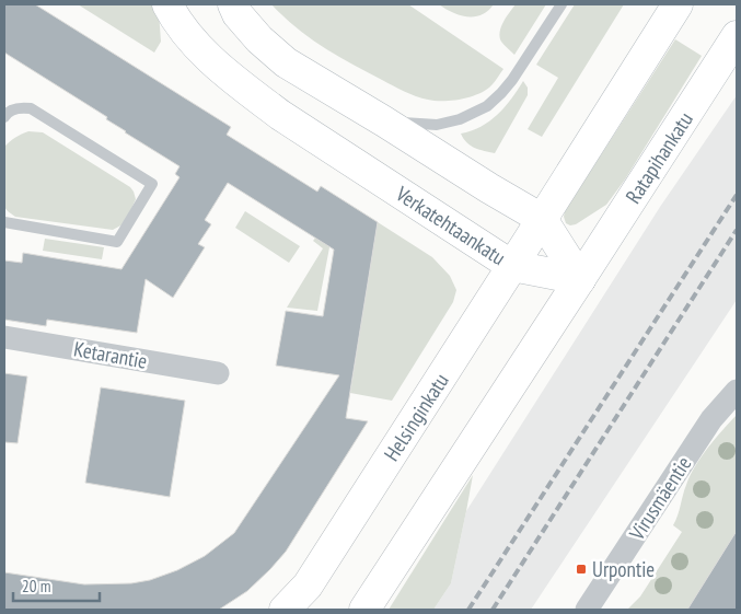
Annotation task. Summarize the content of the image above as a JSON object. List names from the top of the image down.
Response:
{
  "streets": {
    "main road": ["Ratapihankatu", "Verkatehtaankatu", "Helsinginkatu"],
    "street": ["Ketarantie", "Virusmäentie"]
  },
  "crossings": [
    ["Ratapihankatu", "Verkatehtaankatu"],
    ["Verkatehtaankatu", "Helsinginkatu"]
  ],
  "places": {
    "transit": ["Urpontie"]
  },
  "scale_bar": "20 m"
}
